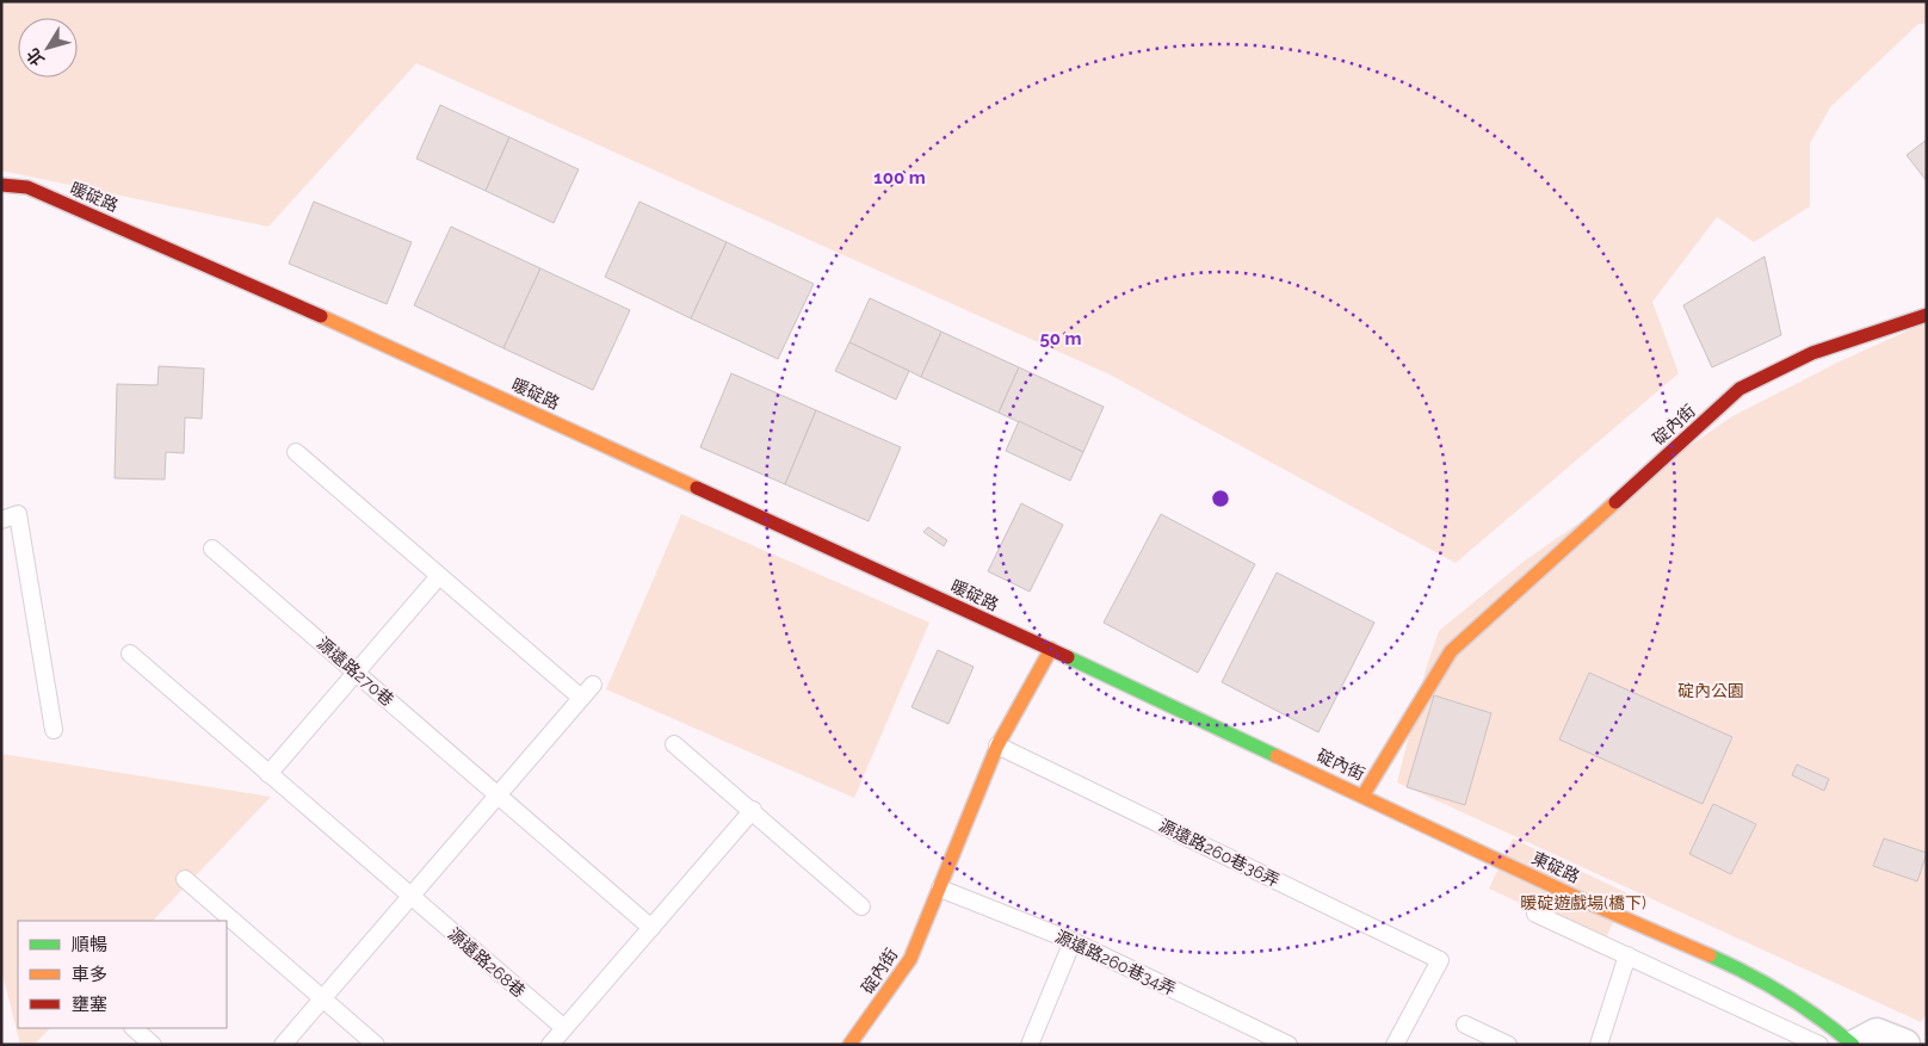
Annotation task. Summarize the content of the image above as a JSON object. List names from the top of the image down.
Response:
{
  "streets": {
    "street": ["暖碇路", "碇內街", "東碇路"],
    "lane": [
      "源遠路270巷",
      "源遠路260巷36弄",
      "源遠路268巷",
      "源遠路260巷34弄"
    ]
  },
  "crossings": [
    ["暖碇路", "碇內街"],
    ["碇內街", "源遠路260巷36弄"],
    ["碇內街", "東碇路"],
    ["碇內街", "源遠路260巷34弄"]
  ],
  "parks": ["碇內公園", "暖碇遊戲場(橋下)"],
  "legend": ["順暢", "車多", "壅塞"],
  "north": "bottom left",
  "rings": ["100 m", "50 m"]
}
